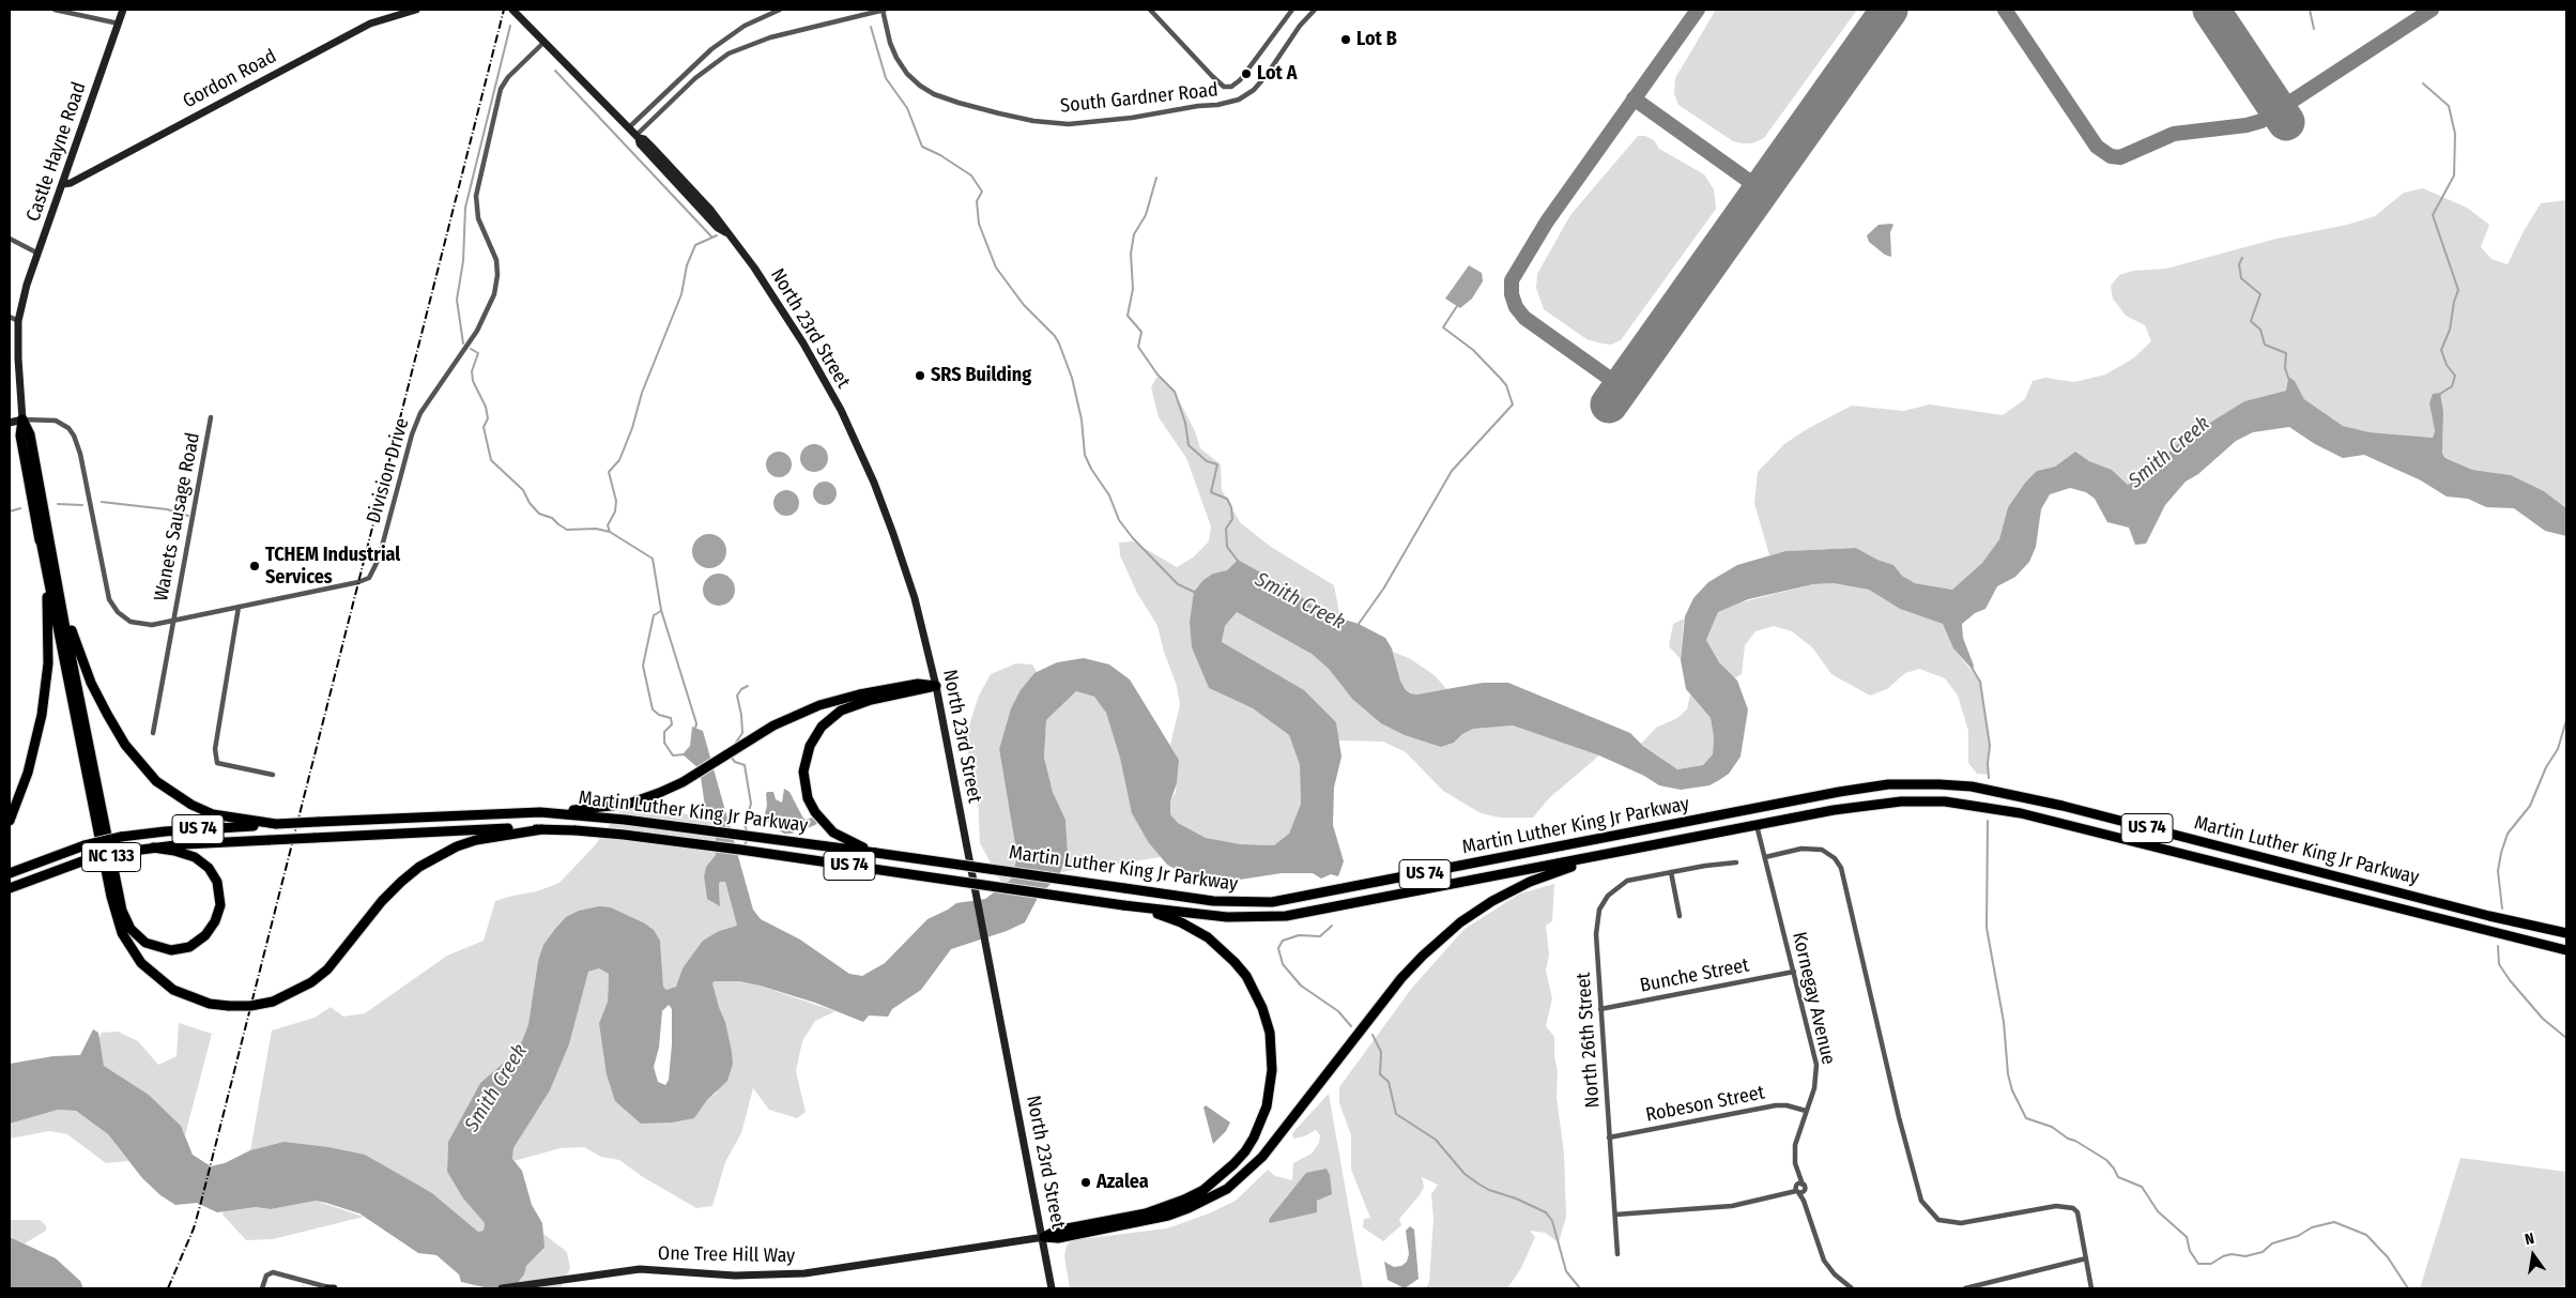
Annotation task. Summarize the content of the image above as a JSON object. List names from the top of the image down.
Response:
{
  "streets": {
    "highway": ["Martin Luther King Jr Parkway", "US 74", "NC 133"],
    "main road": [
      "Gordon Road",
      "Castle Hayne Road",
      "North 23rd Street",
      "One Tree Hill Way"
    ],
    "street": [
      "South Gardner Road",
      "Division Drive",
      "Wanets Sausage Road",
      "Bunche Street",
      "Kornegay Avenue",
      "North 26th Street",
      "Robeson Street"
    ]
  },
  "crossings": [
    ["Gordon Road", "Castle Hayne Road"],
    ["Castle Hayne Road", "Division Drive"],
    ["Castle Hayne Road", "NC 133"],
    ["North 23rd Street", "Division Drive"],
    ["North 23rd Street", "One Tree Hill Way"],
    ["Division Drive", "Wanets Sausage Road"],
    ["Division Drive", "NC 133"],
    ["Martin Luther King Jr Parkway", "US 74"],
    ["Martin Luther King Jr Parkway", "NC 133"],
    ["Martin Luther King Jr Parkway", "Kornegay Avenue"],
    ["Bunche Street", "Kornegay Avenue"],
    ["Bunche Street", "North 26th Street"],
    ["Kornegay Avenue", "Robeson Street"],
    ["North 26th Street", "Robeson Street"]
  ],
  "water": ["Smith Creek"],
  "places": [
    "Lot B",
    "Lot A",
    "SRS Building",
    "TCHEM Industrial Services",
    "Azalea"
  ],
  "north": "top"
}
